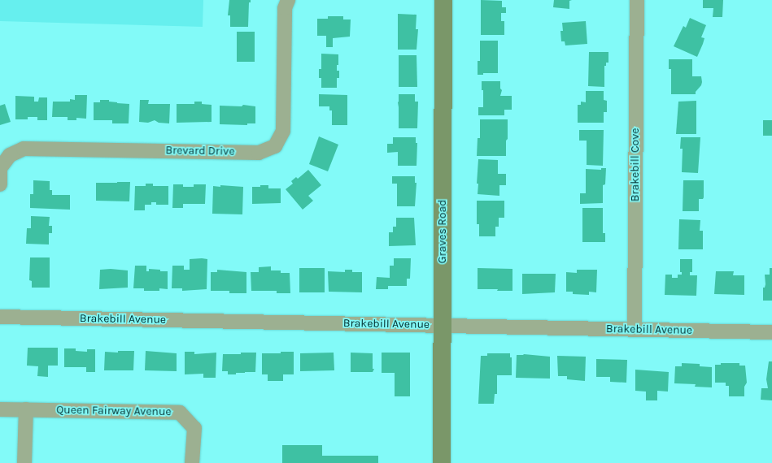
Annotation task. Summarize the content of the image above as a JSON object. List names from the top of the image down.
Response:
{
  "streets": {
    "street": [
      "Brevard Drive",
      "Brakebill Cove",
      "Graves Road",
      "Brakebill Avenue",
      "Queen Fairway Avenue"
    ]
  },
  "crossings": [
    ["Brakebill Cove", "Brakebill Avenue"],
    ["Graves Road", "Brakebill Avenue"]
  ]
}
